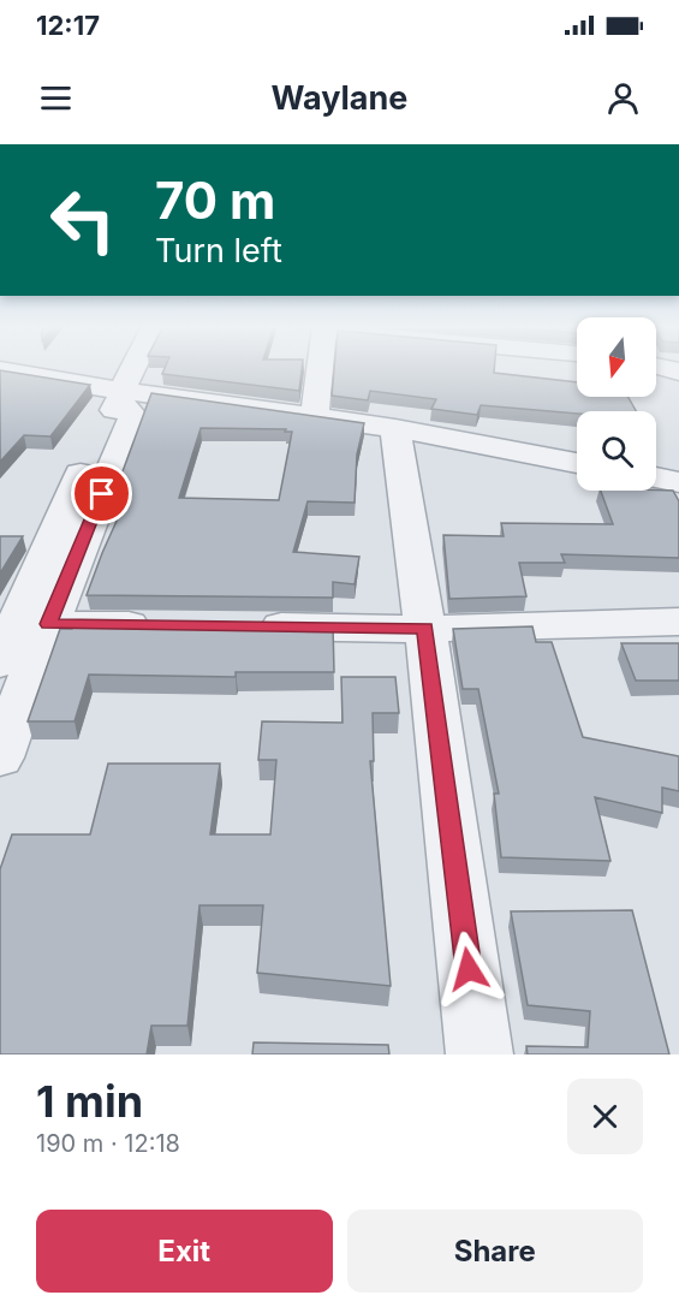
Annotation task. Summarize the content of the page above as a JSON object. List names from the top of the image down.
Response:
{
  "north": "bottom",
  "page": {
    "status": "12:17",
    "header": "Waylane",
    "turn": ["70 m", "Turn left"],
    "heading": ["1 min", "190 m · 12:18"],
    "buttons": ["Exit", "Share"]
  }
}
